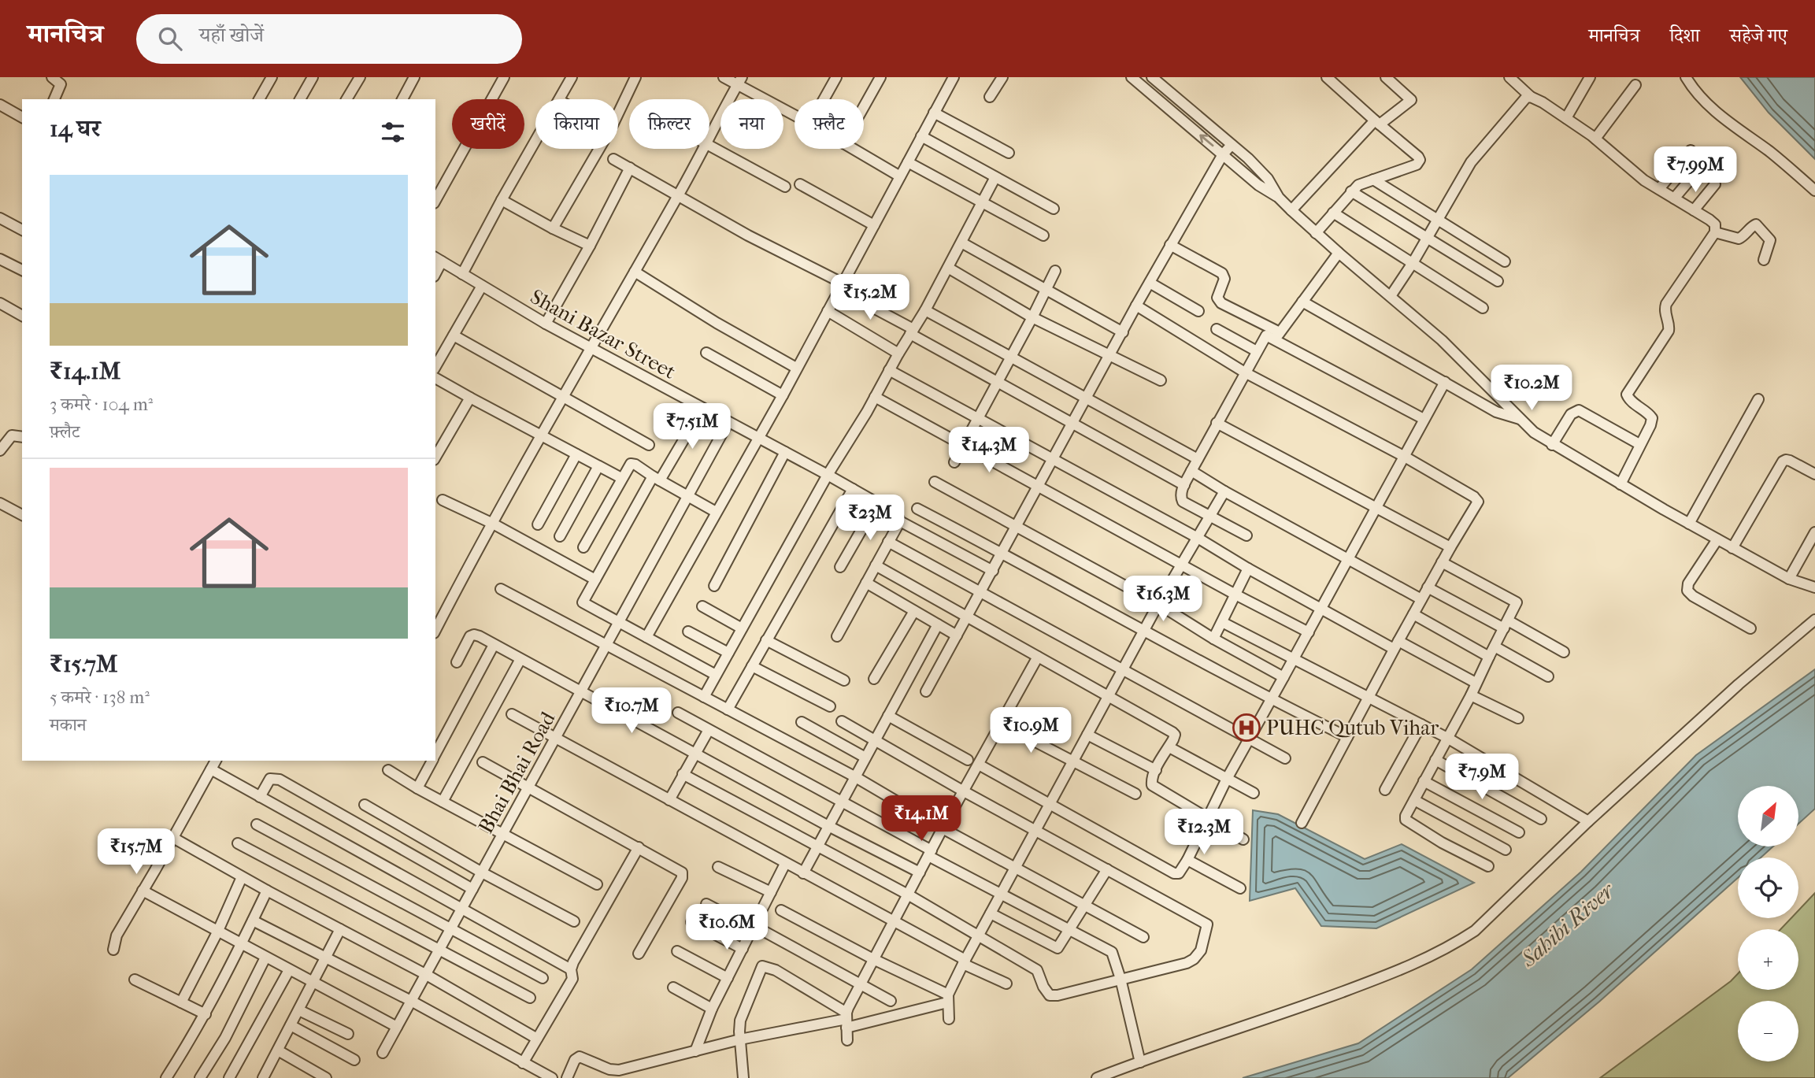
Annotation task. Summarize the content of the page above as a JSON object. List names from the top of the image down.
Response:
{
  "streets": {
    "street": ["Shani Bazar Street", "Bhai Bhai Road"]
  },
  "crossings": [
    ["Shani Bazar Street", "Bhai Bhai Road"]
  ],
  "water": ["Sahibi River"],
  "places": {
    "hospital": ["PUHC Qutub Vihar"]
  },
  "north": "top right",
  "page": {
    "header": "मानचित्र",
    "search": "यहाँ खोजें",
    "nav": ["मानचित्र", "दिशा", "सहेजे गए"],
    "chip": [
      "खरीदें",
      "किराया",
      "फ़िल्टर",
      "नया",
      "फ़्लैट"
    ],
    "heading": "14 घर",
    "price": [
      "₹7.99M",
      "₹15.2M",
      "₹10.2M",
      "₹7.51M",
      "₹14.3M",
      "₹23M",
      "₹16.3M",
      "₹10.7M",
      "₹10.9M",
      "₹7.9M",
      "₹14.1M",
      "₹12.3M",
      "₹15.7M",
      "₹10.6M"
    ],
    "list": [
      {
        "name": "₹14.1M",
        "note": "3 कमरे · 104 m² · फ़्लैट"
      },
      {
        "name": "₹15.7M",
        "note": "5 कमरे · 138 m² · मकान"
      }
    ],
    "map_buttons": ["+", "−"]
  }
}
